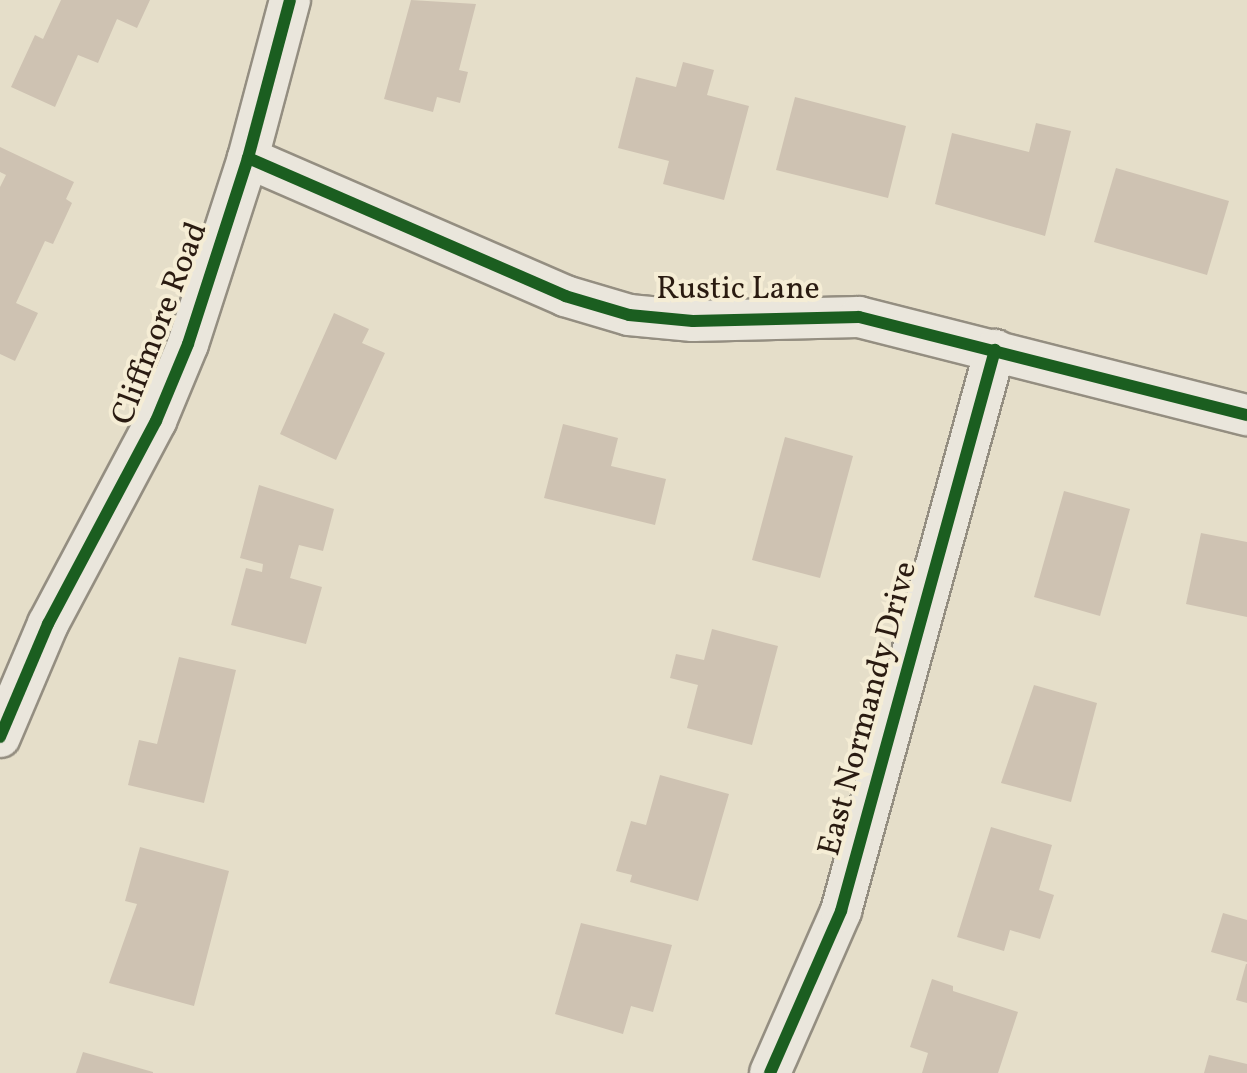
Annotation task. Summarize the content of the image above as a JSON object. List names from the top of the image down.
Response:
{
  "streets": {
    "street": ["Rustic Lane", "Cliffmore Road", "East Normandy Drive"]
  },
  "crossings": [
    ["Rustic Lane", "Cliffmore Road"],
    ["Rustic Lane", "East Normandy Drive"]
  ]
}
